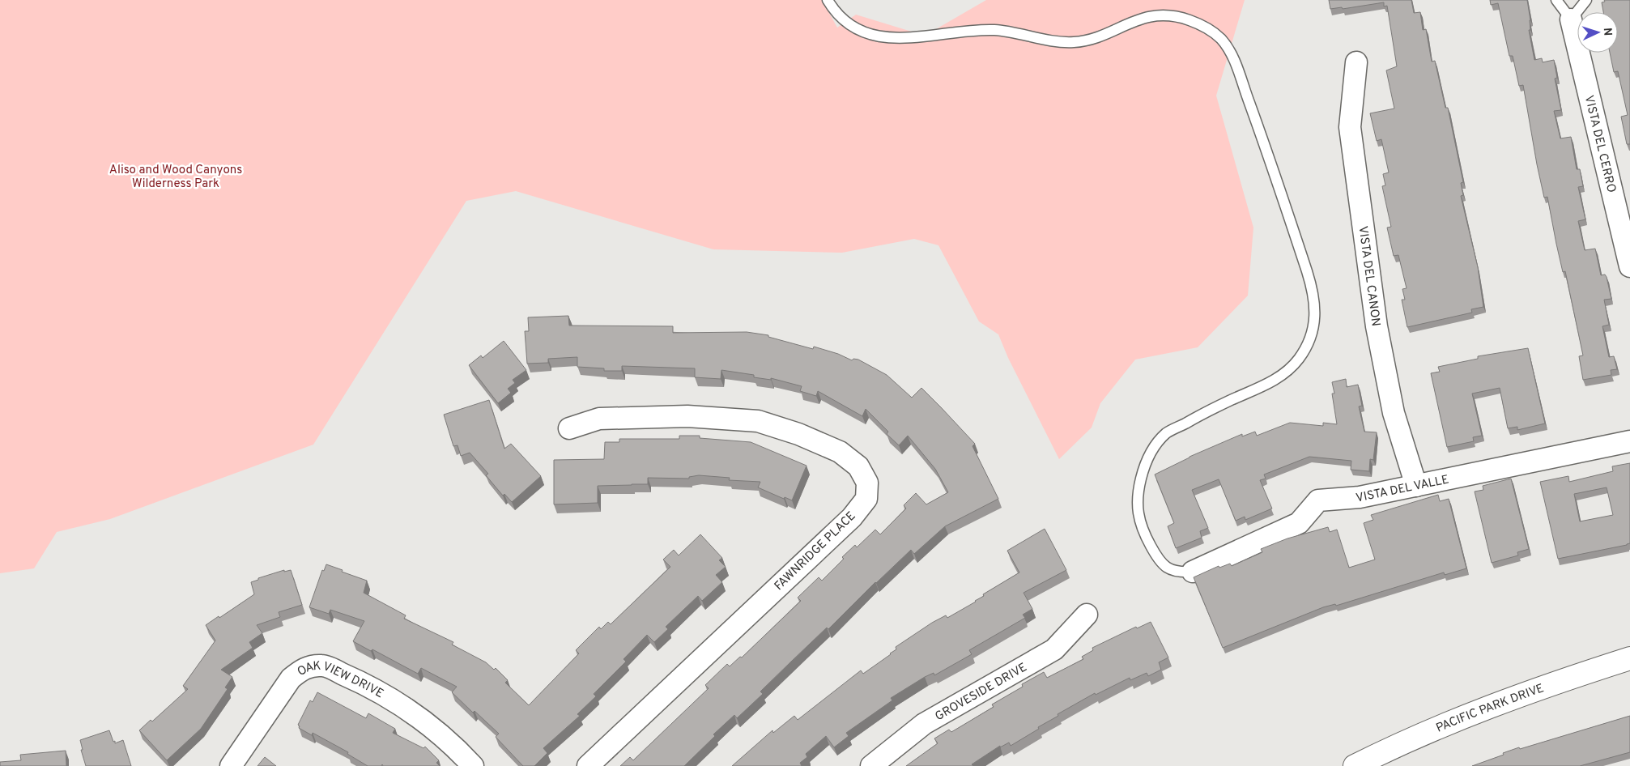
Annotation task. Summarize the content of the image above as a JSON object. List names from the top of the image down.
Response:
{
  "streets": {
    "main road": ["PACIFIC PARK DRIVE"],
    "street": [
      "VISTA DEL CERRO",
      "VISTA DEL CANON",
      "VISTA DEL VALLE",
      "FAWNRIDGE PLACE",
      "OAK VIEW DRIVE",
      "GROVESIDE DRIVE"
    ]
  },
  "crossings": [
    ["VISTA DEL CANON", "VISTA DEL VALLE"]
  ],
  "parks": ["Aliso and Wood Canyons Wilderness Park"],
  "north": "right"
}
